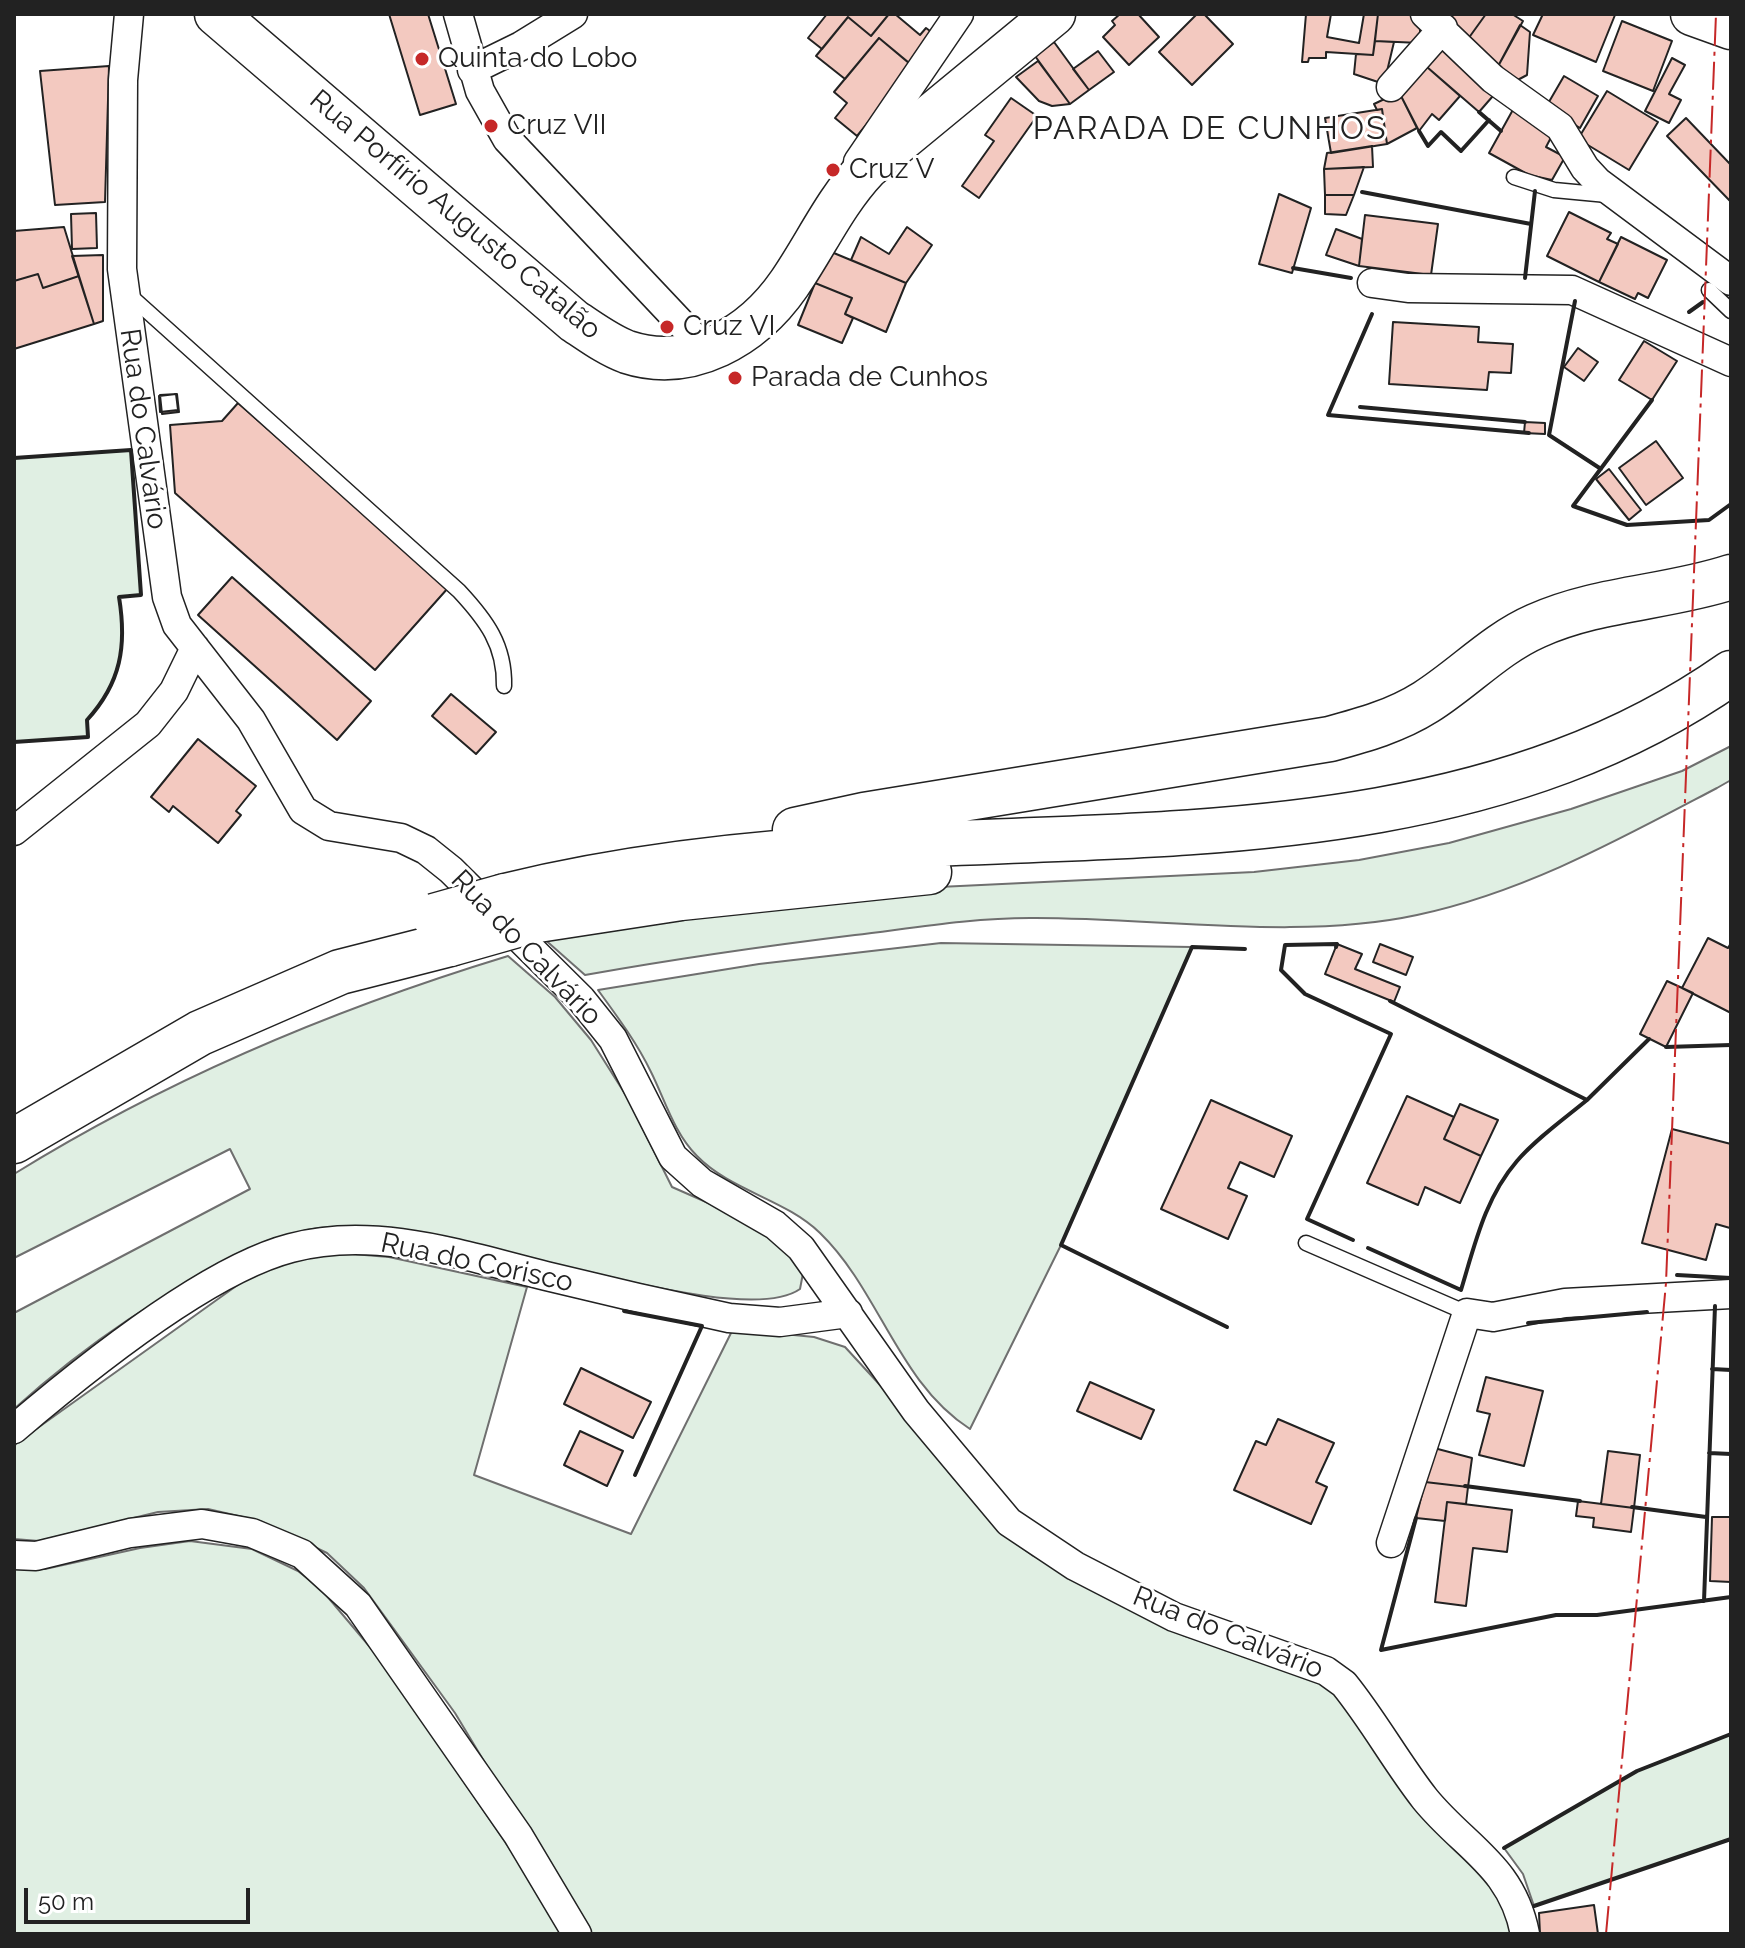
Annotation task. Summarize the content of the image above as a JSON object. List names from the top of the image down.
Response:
{
  "streets": {
    "main road": ["Rua Porfírio Augusto Catalão"],
    "street": ["Rua do Calvário", "Rua do Corisco"]
  },
  "crossings": [
    ["Rua do Calvário", "Rua do Corisco"]
  ],
  "districts": ["PARADA DE CUNHOS"],
  "places": [
    "Quinta do Lobo",
    "Cruz VII",
    "Cruz V",
    "Cruz VI",
    "Parada de Cunhos"
  ],
  "scale_bar": "50 m"
}
